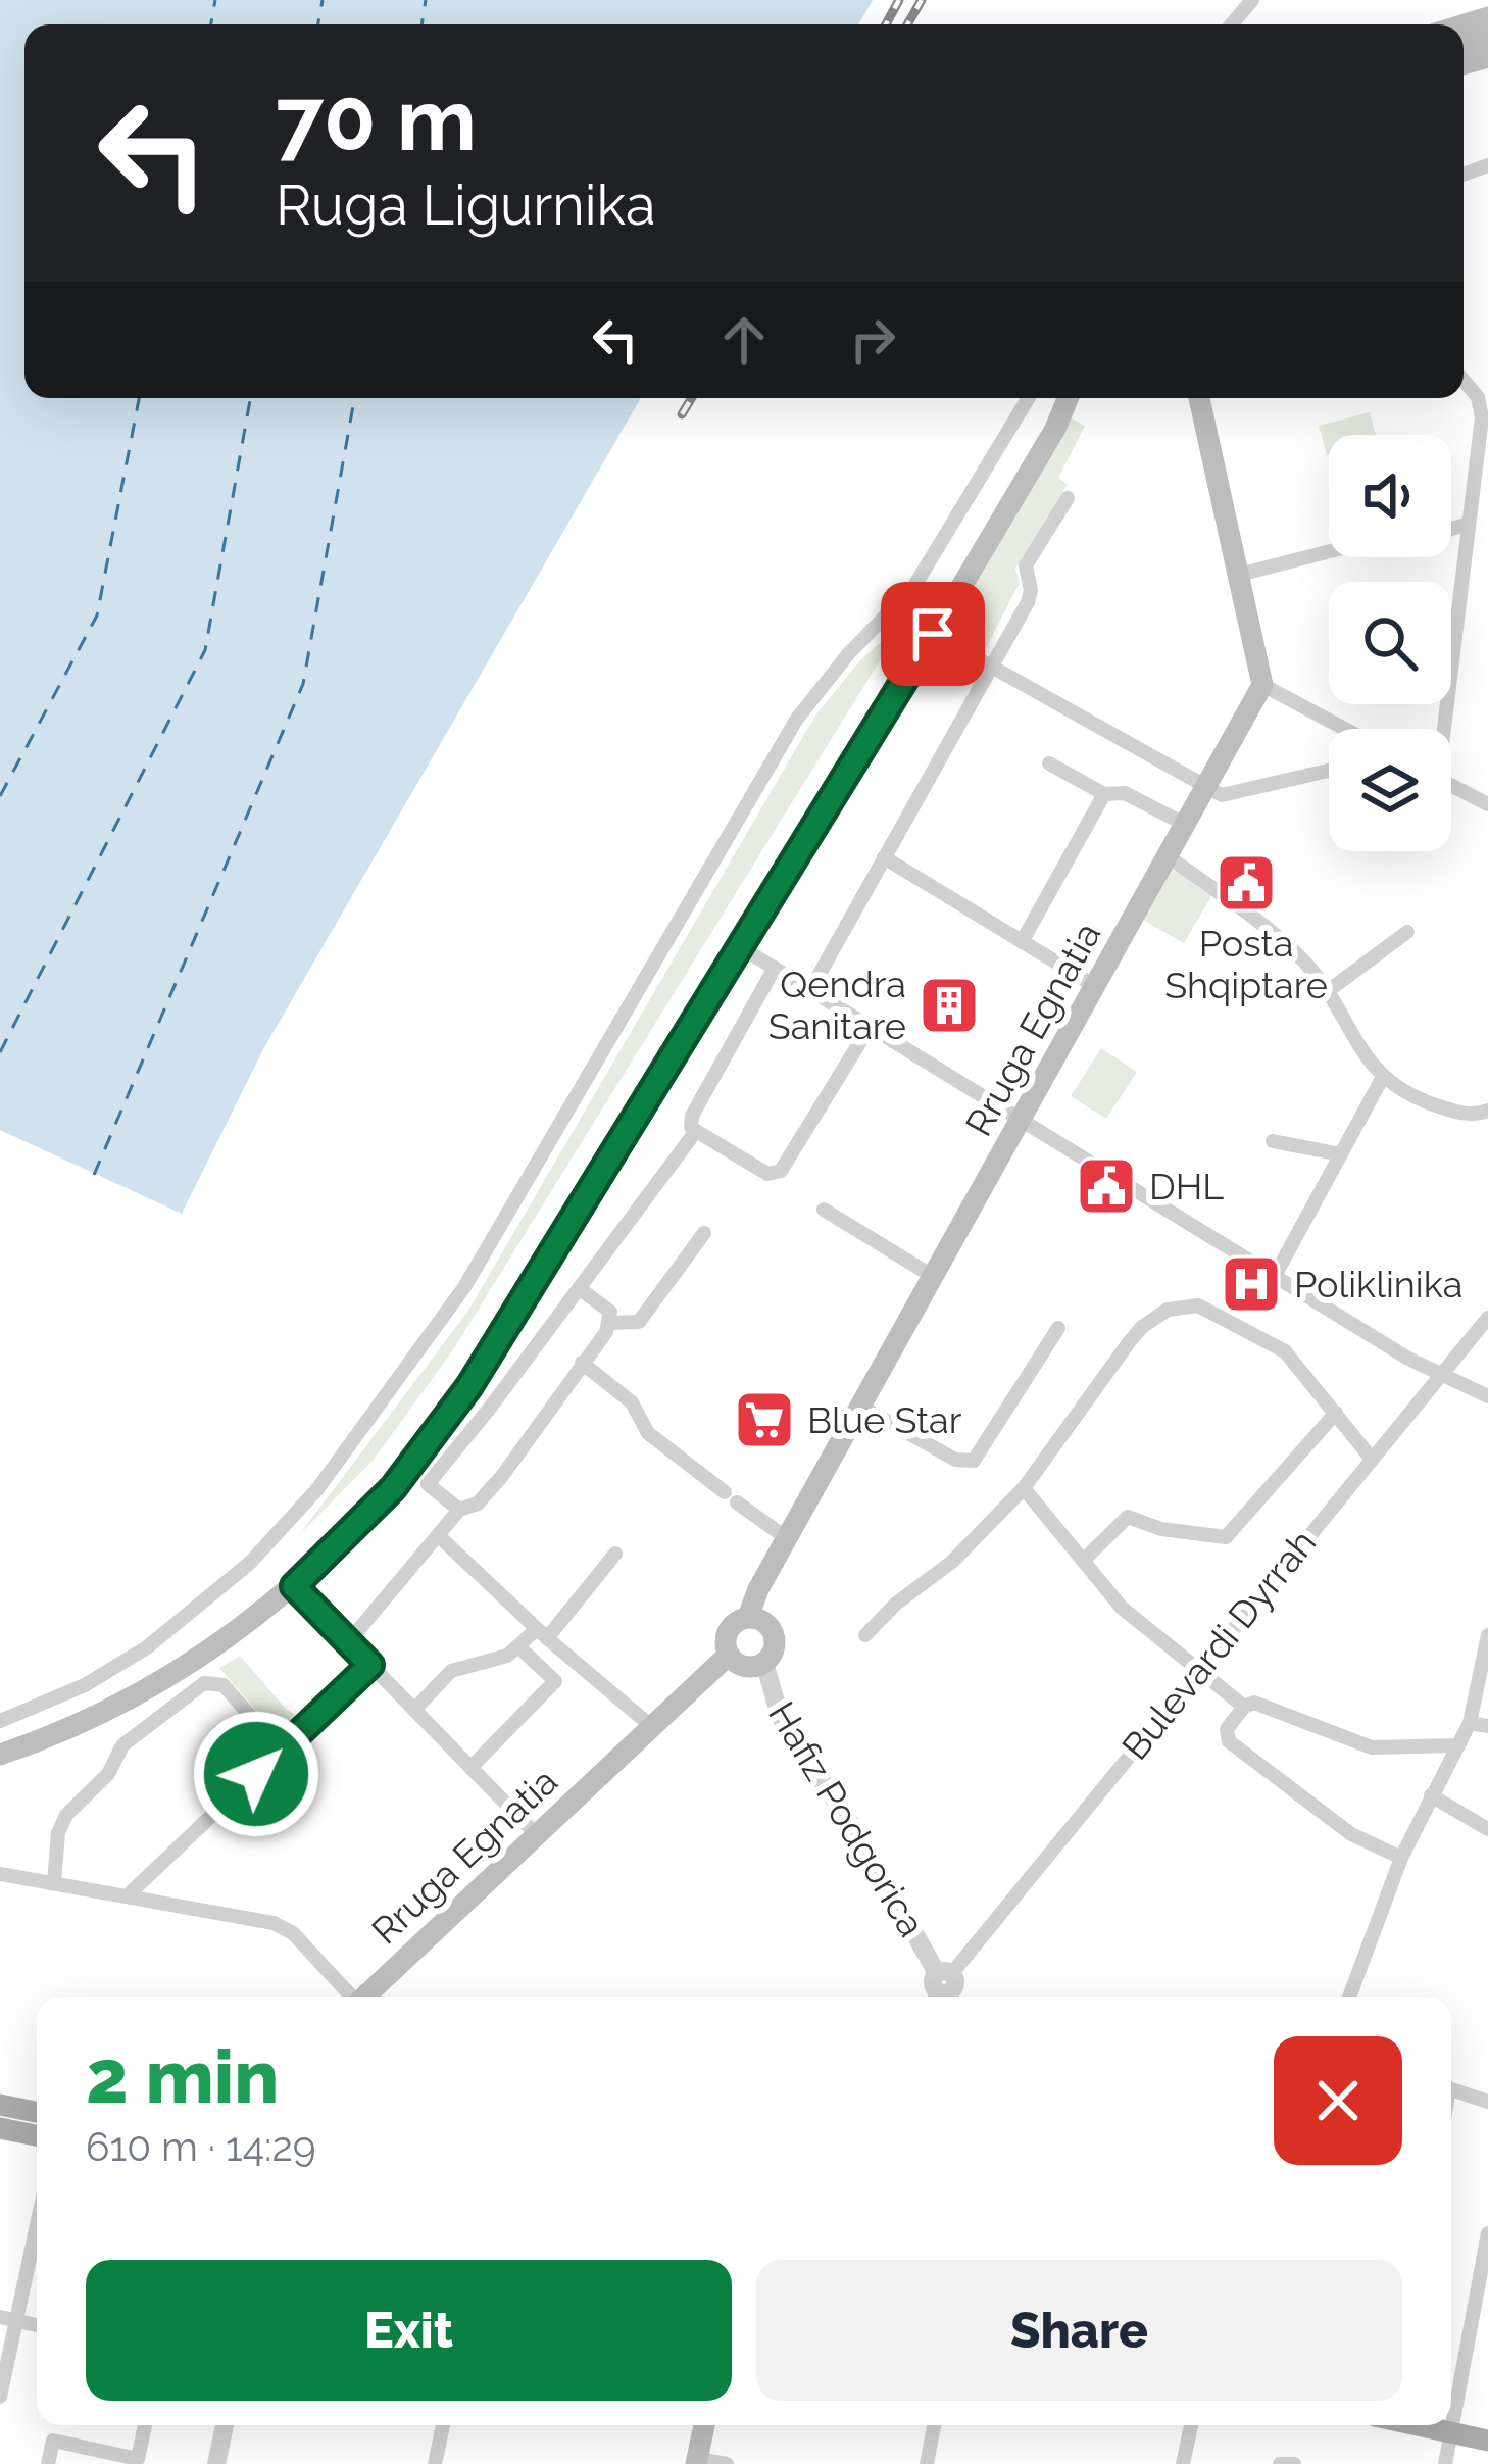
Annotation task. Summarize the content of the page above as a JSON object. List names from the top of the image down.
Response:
{
  "streets": {
    "main road": ["Rruga Egnatia"],
    "street": ["Bulevardi Dyrrah", "Hafiz Podgorica"]
  },
  "crossings": [
    ["Rruga Egnatia", "Hafiz Podgorica"],
    ["Bulevardi Dyrrah", "Hafiz Podgorica"]
  ],
  "places": {
    "public building": ["Posta Shqiptare", "DHL"],
    "building": ["Qendra Sanitare"],
    "hospital": ["Poliklinika"],
    "supermarket": ["Blue Star"]
  },
  "page": {
    "turn": ["70 m", "Ruga Ligurnika"],
    "heading": ["2 min", "610 m · 14:29"],
    "buttons": ["Exit", "Share"]
  }
}
